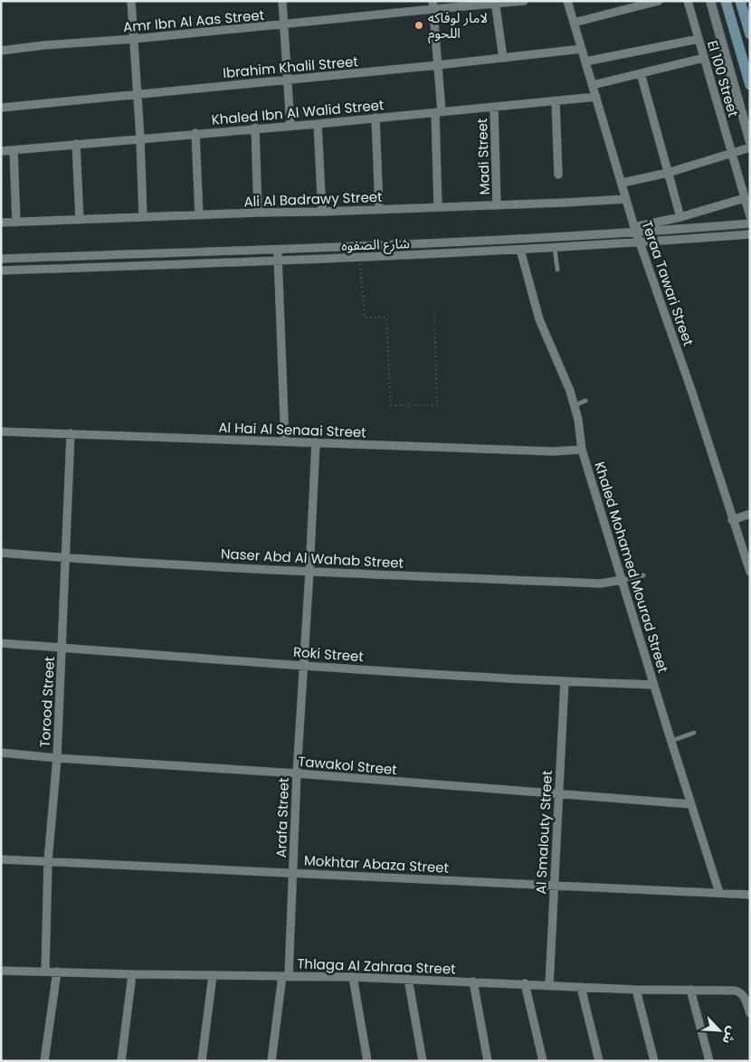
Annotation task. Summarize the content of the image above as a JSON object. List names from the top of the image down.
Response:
{
  "streets": {
    "street": [
      "Amr Ibn Al Aas Street",
      "Ibrahim Khalil Street",
      "El 100 Street",
      "Khaled Ibn Al Walid Street",
      "Madi Street",
      "Ali Al Badrawy Street",
      "شارع الصفوه",
      "Teraa Tawari Street",
      "Al Hai Al Senaai Street",
      "Naser Abd Al Wahab Street",
      "Khaled Mohamed Mourad Street",
      "Roki Street",
      "Torood Street",
      "Tawakol Street",
      "Arafa Street",
      "Al Smalouty Street",
      "Mokhtar Abaza Street",
      "Thlaga Al Zahraa Street"
    ]
  },
  "crossings": [
    ["Ibrahim Khalil Street", "Teraa Tawari Street"],
    ["Khaled Ibn Al Walid Street", "Madi Street"],
    ["Khaled Ibn Al Walid Street", "Teraa Tawari Street"],
    ["Madi Street", "Ali Al Badrawy Street"],
    ["Ali Al Badrawy Street", "Teraa Tawari Street"],
    ["شارع الصفوه", "Teraa Tawari Street"],
    ["شارع الصفوه", "Khaled Mohamed Mourad Street"],
    ["Al Hai Al Senaai Street", "Khaled Mohamed Mourad Street"],
    ["Al Hai Al Senaai Street", "Torood Street"],
    ["Al Hai Al Senaai Street", "Arafa Street"],
    ["Naser Abd Al Wahab Street", "Khaled Mohamed Mourad Street"],
    ["Naser Abd Al Wahab Street", "Torood Street"],
    ["Naser Abd Al Wahab Street", "Arafa Street"],
    ["Khaled Mohamed Mourad Street", "Roki Street"],
    ["Khaled Mohamed Mourad Street", "Tawakol Street"],
    ["Khaled Mohamed Mourad Street", "Mokhtar Abaza Street"],
    ["Roki Street", "Torood Street"],
    ["Roki Street", "Arafa Street"],
    ["Roki Street", "Al Smalouty Street"],
    ["Torood Street", "Tawakol Street"],
    ["Torood Street", "Mokhtar Abaza Street"],
    ["Torood Street", "Thlaga Al Zahraa Street"],
    ["Tawakol Street", "Arafa Street"],
    ["Tawakol Street", "Al Smalouty Street"],
    ["Arafa Street", "Mokhtar Abaza Street"],
    ["Arafa Street", "Thlaga Al Zahraa Street"],
    ["Al Smalouty Street", "Mokhtar Abaza Street"],
    ["Al Smalouty Street", "Thlaga Al Zahraa Street"]
  ],
  "places": ["لامار لوفاكه اللحوم"],
  "north": "bottom right"
}
